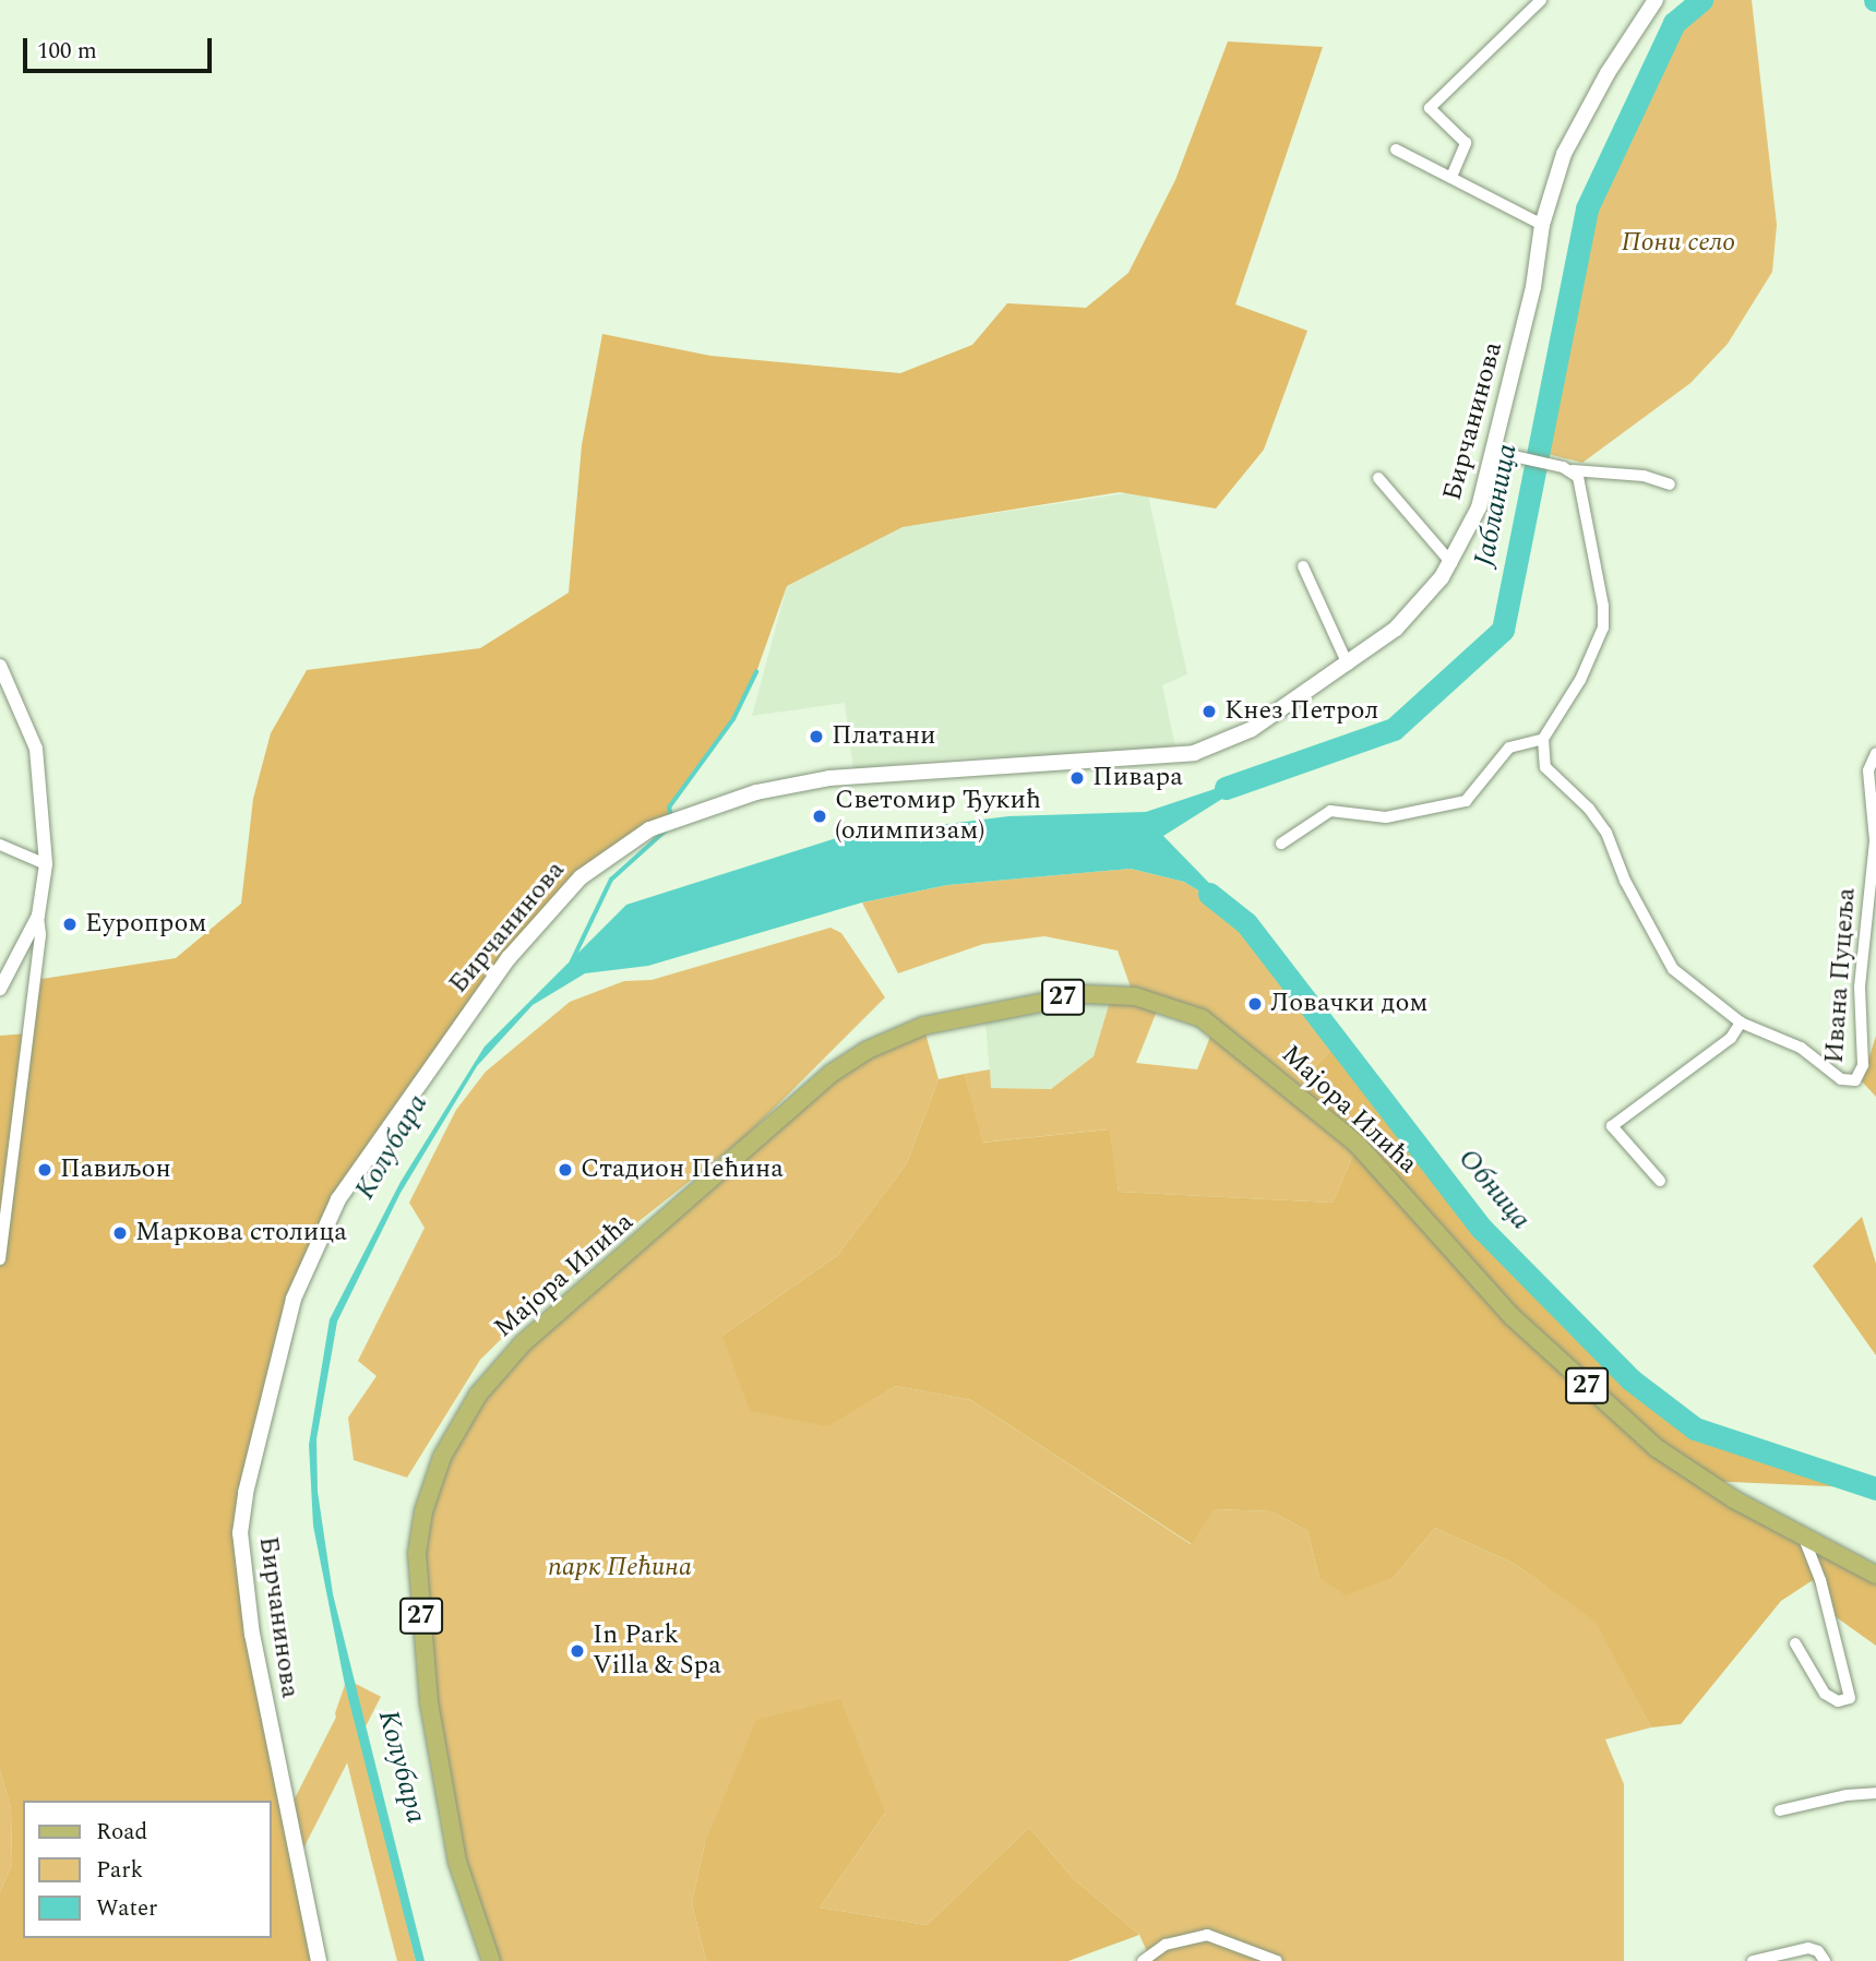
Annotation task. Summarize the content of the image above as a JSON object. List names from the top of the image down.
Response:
{
  "streets": {
    "main road": ["Бирчанинова", "27", "Мајора Илића"],
    "street": ["Ивана Пуцеља"]
  },
  "water": ["Јабланица", "Колубара", "Обница"],
  "parks": ["Пони село", "парк Пећина"],
  "places": [
    "Кнез Петрол",
    "Платани",
    "Пивара",
    "Светомир Ђукић (олимпизам)",
    "Еуропром",
    "Ловачки дом",
    "Павиљон",
    "Стадион Пећина",
    "Маркова столица",
    "In Park Villa & Spa"
  ],
  "legend": ["Road", "Park", "Water"],
  "scale_bar": "100 m"
}
